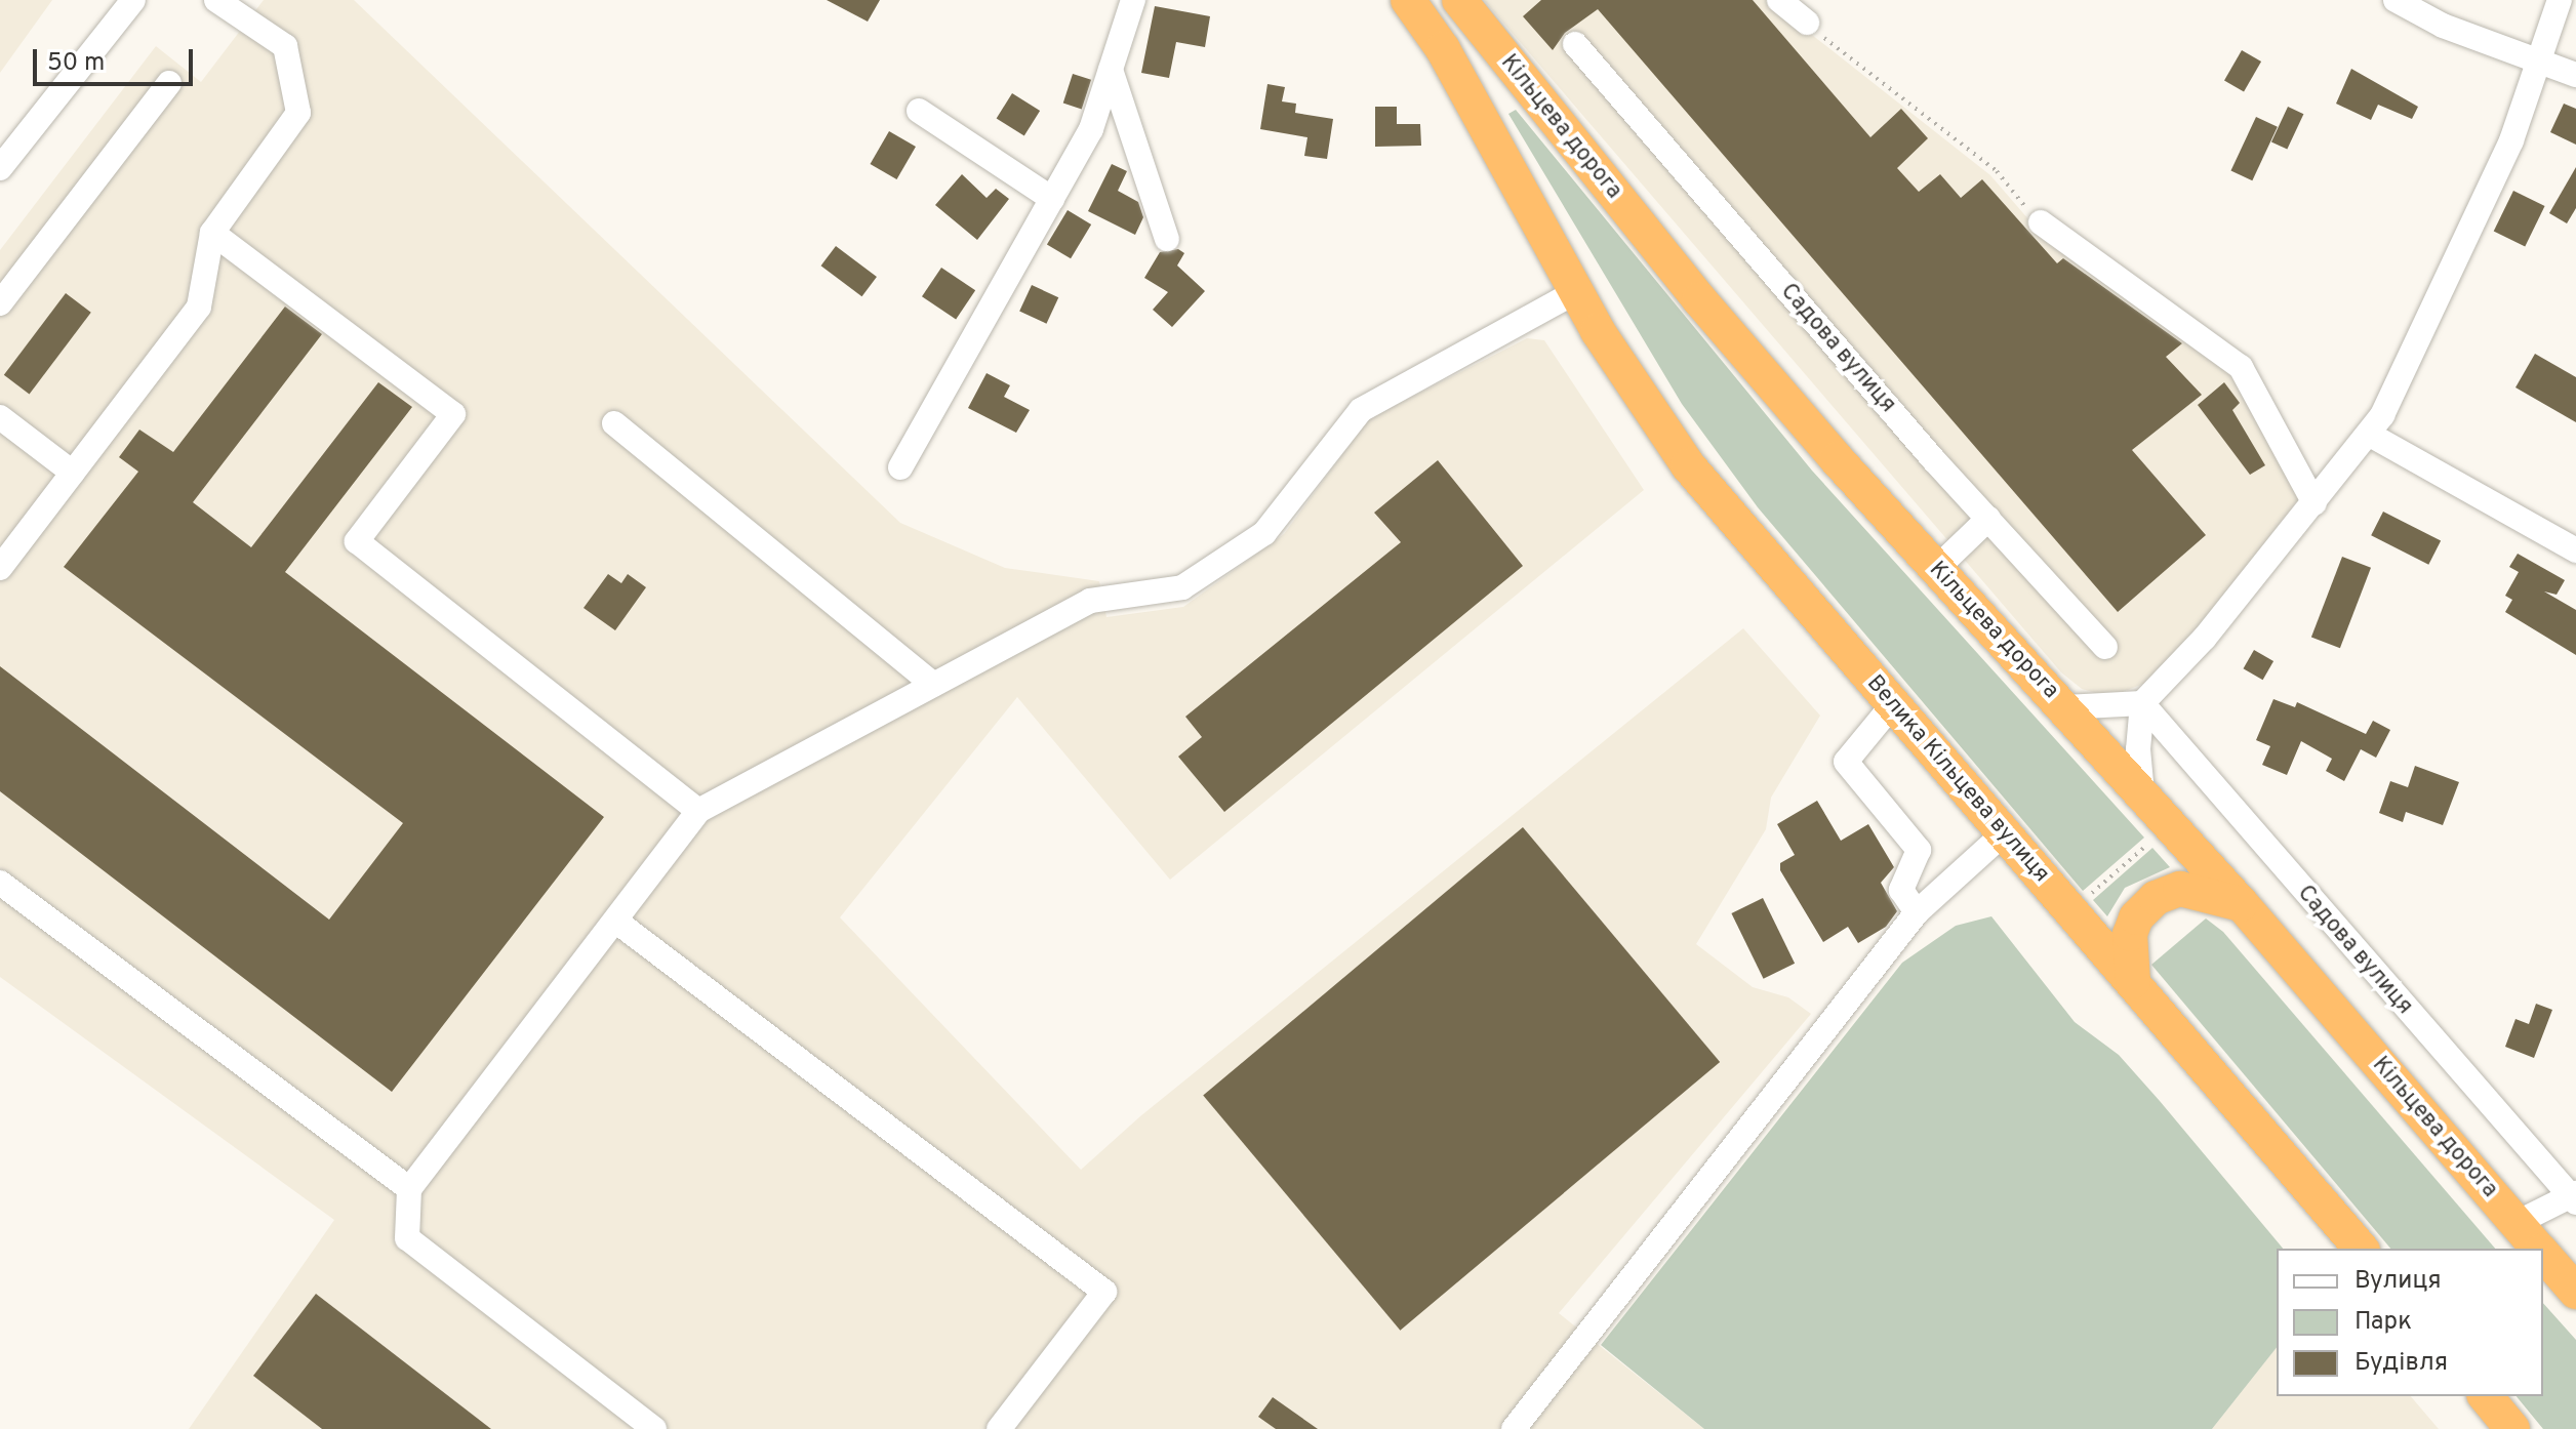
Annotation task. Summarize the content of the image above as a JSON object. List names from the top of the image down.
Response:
{
  "streets": {
    "highway": ["Кільцева дорога", "Велика Кільцева вулиця"],
    "street": ["Садова вулиця"]
  },
  "crossings": [
    ["Кільцева дорога", "Садова вулиця"]
  ],
  "legend": ["Вулиця", "Парк", "Будівля"],
  "scale_bar": "50 m"
}
